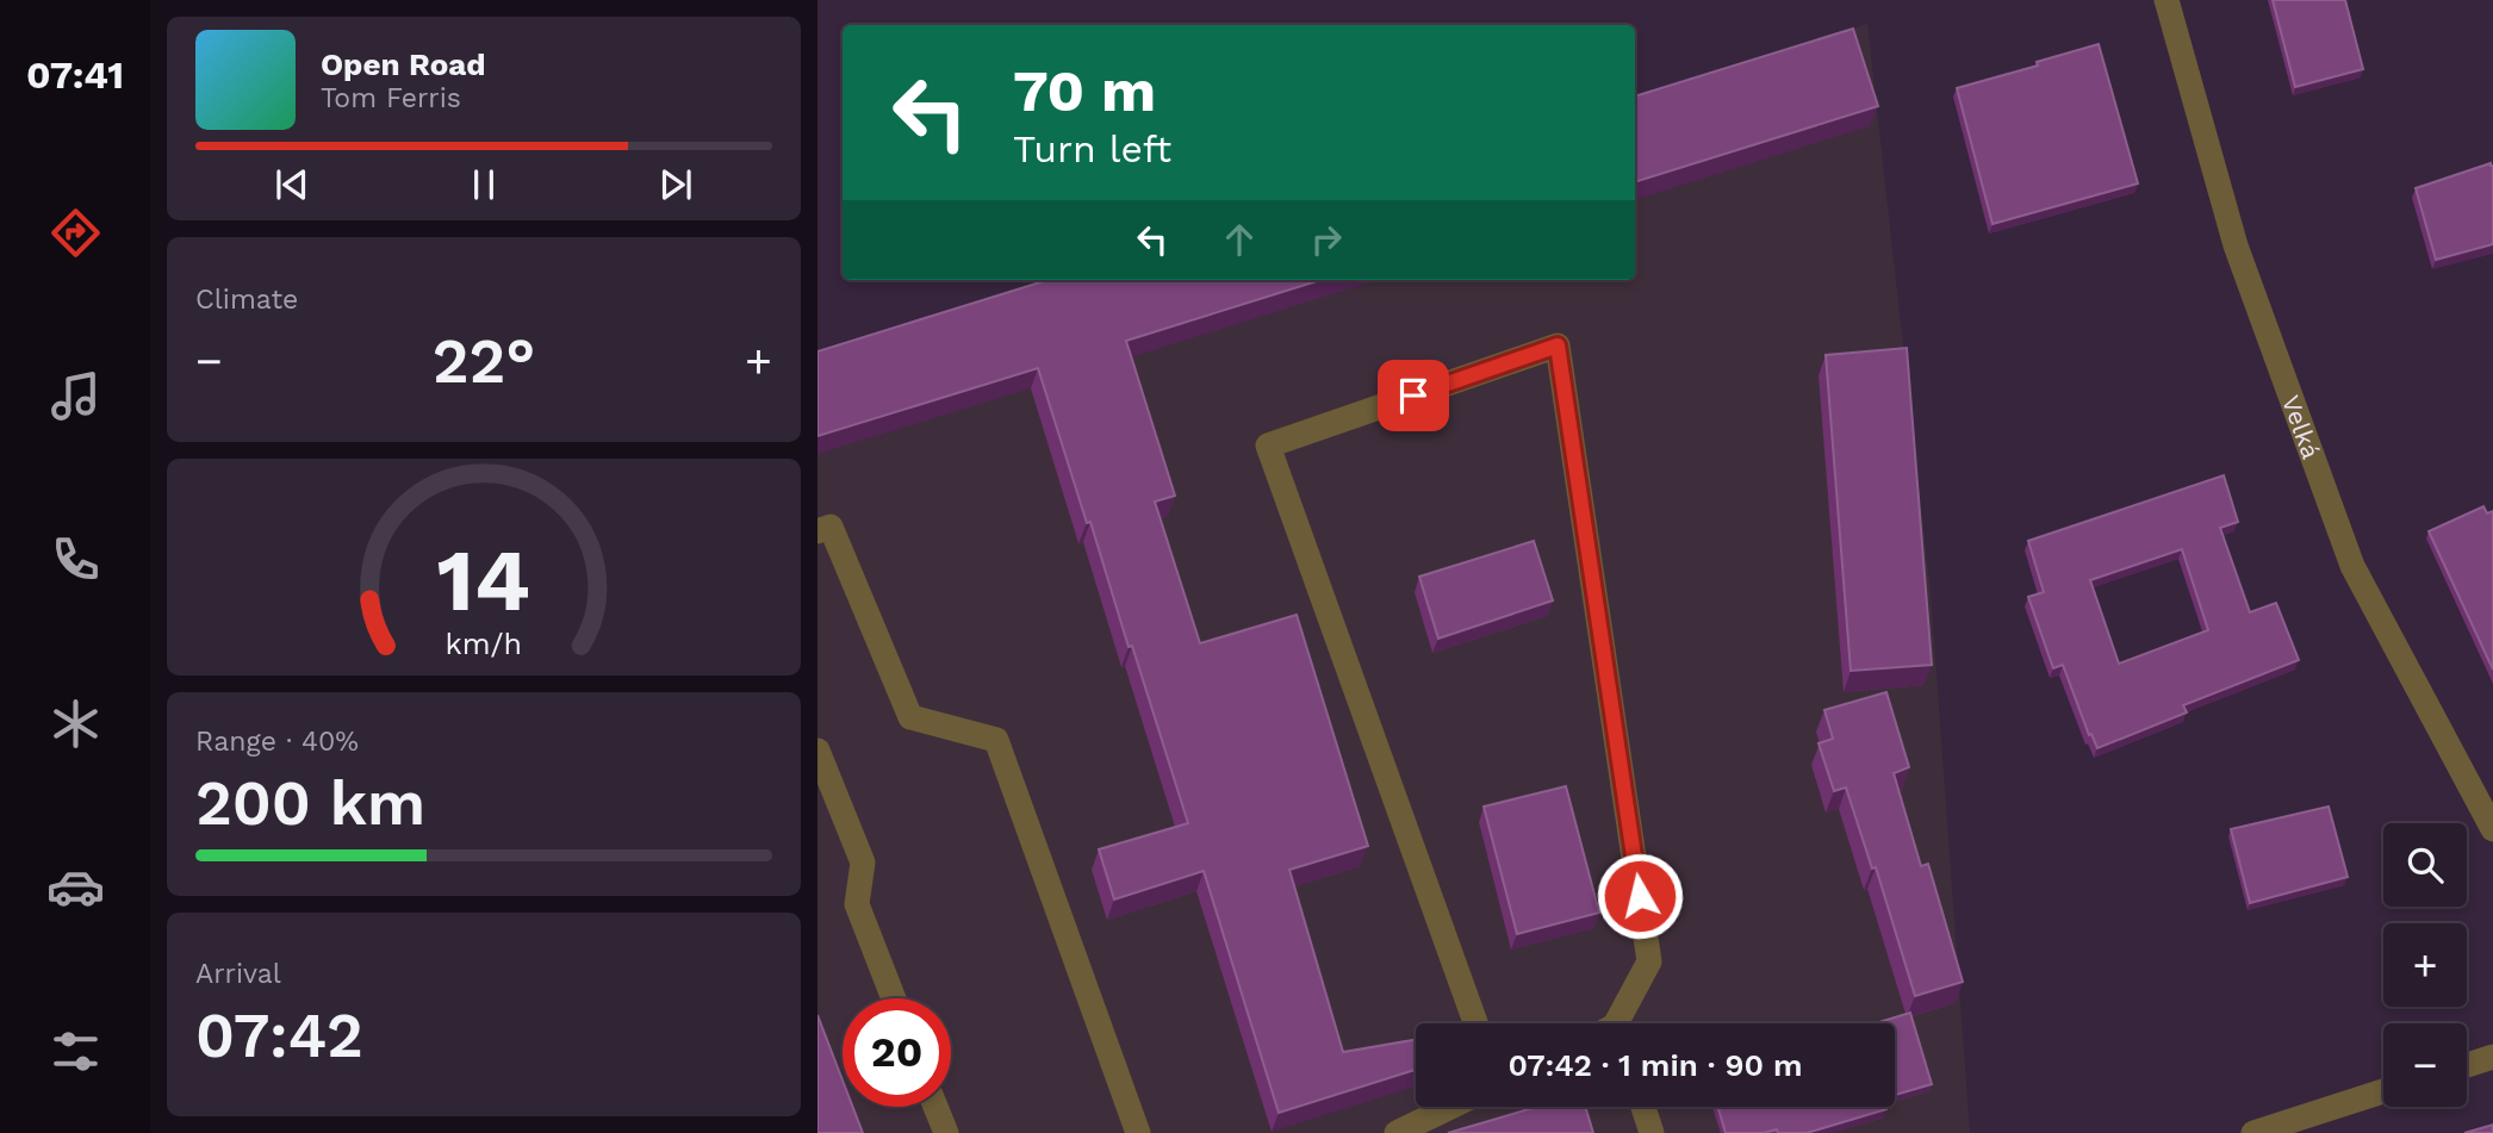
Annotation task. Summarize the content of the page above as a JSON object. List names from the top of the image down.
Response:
{
  "streets": {
    "street": ["Velká"]
  },
  "page": {
    "tabs": "07:41",
    "turn": ["70 m", "Turn left"],
    "song": ["Open Road", "Tom Ferris"],
    "tile": [
      "Climate",
      ["Range · 40%", "200 km"],
      ["Arrival", "07:42"]
    ],
    "heat": ["−", "22°", "+"],
    "map_buttons": ["+", "−"],
    "limit": "20",
    "trip": "07:42 · 1 min · 90 m",
    "gauge": ["14", "km/h"]
  }
}
